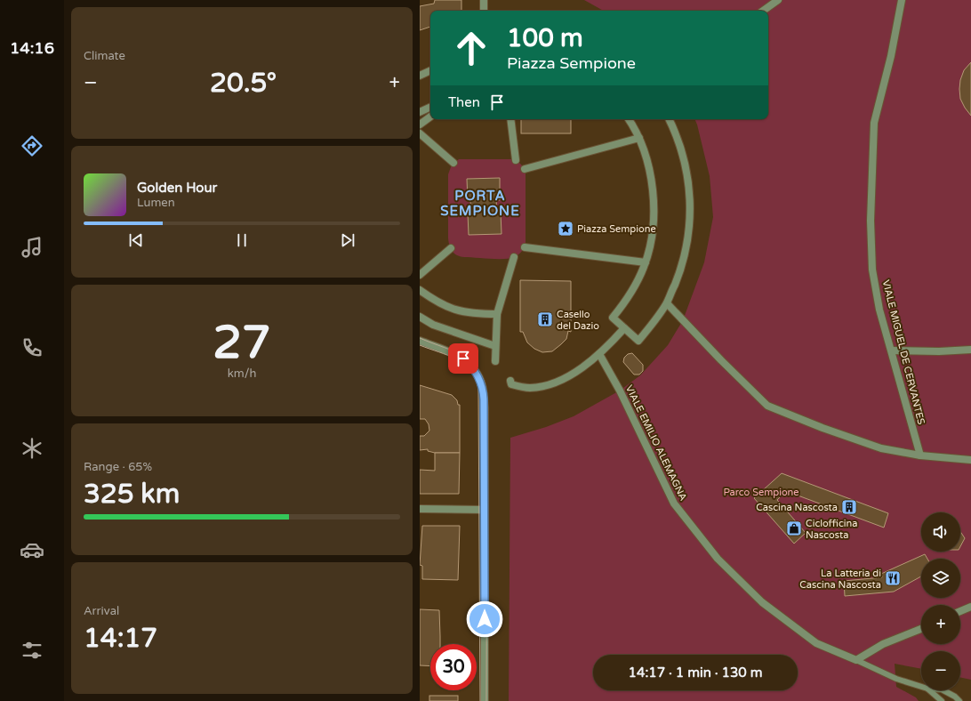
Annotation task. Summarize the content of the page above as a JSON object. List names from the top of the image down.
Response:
{
  "streets": {
    "street": ["VIALE MIGUEL DE CERVANTES", "VIALE EMILIO ALEMAGNA"]
  },
  "districts": ["PORTA SEMPIONE"],
  "parks": ["Parco Sempione"],
  "places": {
    "place": ["Piazza Sempione"],
    "building": ["Casello del Dazio", "Cascina Nascosta"],
    "shop": ["Ciclofficina Nascosta"],
    "restaurant": ["La Latteria di Cascina Nascosta"]
  },
  "page": {
    "tabs": "14:16",
    "tile": [
      "Climate",
      ["27", "km/h"],
      ["Range · 65%", "325 km"],
      ["Arrival", "14:17"]
    ],
    "turn": ["100 m", "Piazza Sempione"],
    "heat": ["−", "20.5°", "+"],
    "then": "Then",
    "song": ["Golden Hour", "Lumen"],
    "map_buttons": ["+", "−"],
    "limit": "30",
    "trip": "14:17 · 1 min · 130 m"
  }
}
